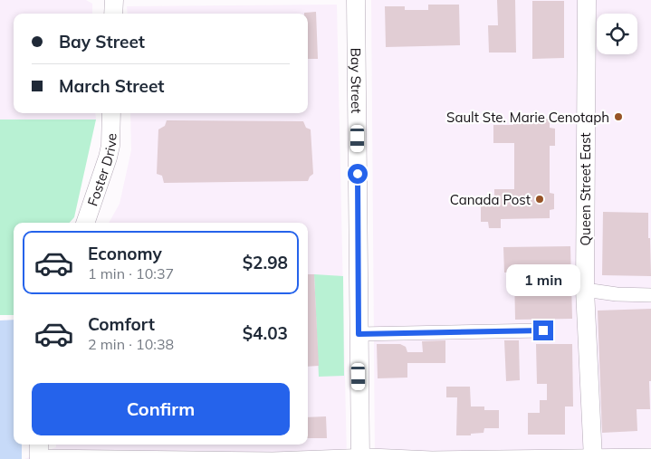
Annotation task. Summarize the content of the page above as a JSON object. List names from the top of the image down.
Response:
{
  "streets": {
    "main road": ["Bay Street", "Foster Drive", "Queen Street East"]
  },
  "places": ["Sault Ste. Marie Cenotaph", "Canada Post"],
  "page": {
    "banner": ["Bay Street", "March Street"],
    "list": [
      {
        "name": "Economy",
        "note": "1 min · 10:37",
        "value": "$2.98"
      },
      {
        "name": "Comfort",
        "note": "2 min · 10:38",
        "value": "$4.03"
      }
    ],
    "bubble": "1 min",
    "buttons": "Confirm"
  }
}
